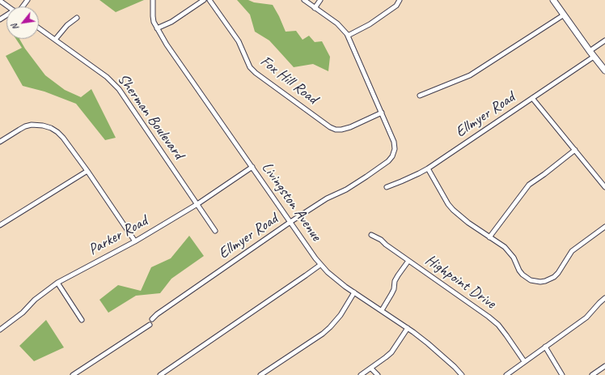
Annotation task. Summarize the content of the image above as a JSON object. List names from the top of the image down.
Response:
{
  "streets": {
    "street": [
      "Fox Hill Road",
      "Ellmyer Road",
      "Sherman Boulevard",
      "Livingston Avenue",
      "Parker Road",
      "Highpoint Drive"
    ]
  },
  "crossings": [
    ["Fox Hill Road", "Ellmyer Road"],
    ["Ellmyer Road", "Livingston Avenue"],
    ["Sherman Boulevard", "Parker Road"],
    ["Livingston Avenue", "Parker Road"]
  ],
  "north": "bottom left"
}
